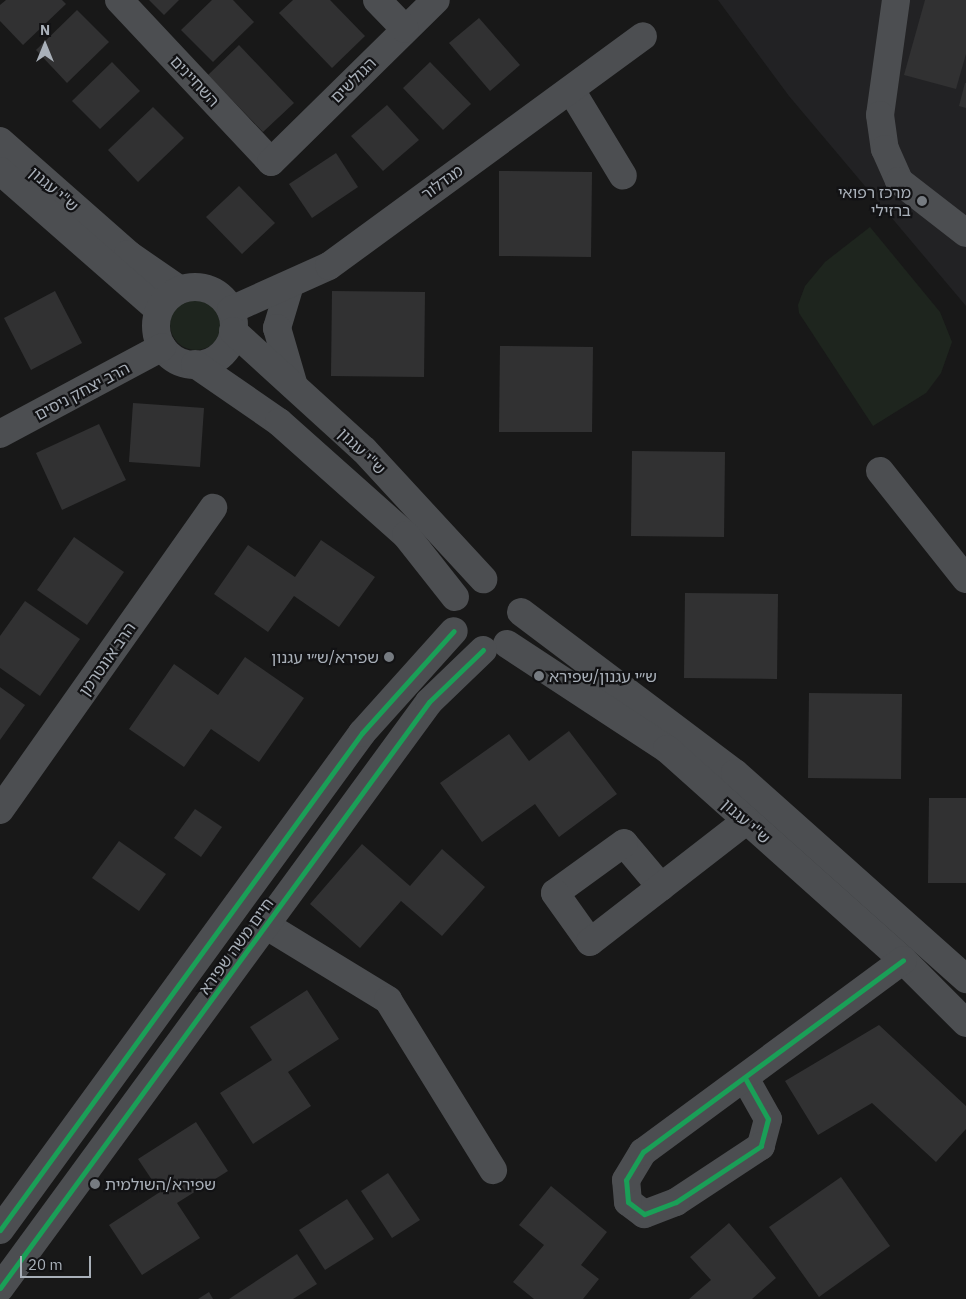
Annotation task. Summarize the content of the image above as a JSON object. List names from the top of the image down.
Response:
{
  "streets": {
    "street": [
      "הגולשים",
      "השחיינים",
      "מגדלור",
      "ש\"י עגנון",
      "הרב יצחק ניסים",
      "הרב אונטרמן",
      "חיים משה שפירא"
    ]
  },
  "crossings": [
    ["הגולשים", "השחיינים"],
    ["מגדלור", "ש\"י עגנון"],
    ["מגדלור", "הרב יצחק ניסים"],
    ["ש\"י עגנון", "הרב יצחק ניסים"],
    ["ש\"י עגנון", "חיים משה שפירא"]
  ],
  "places": [
    "מרכז רפואי ברזילי",
    "שפירא/ש״י עגנון",
    "ש״י עגנון/שפירא",
    "שפירא/השולמית"
  ],
  "scale_bar": "20 m",
  "north": "top"
}
